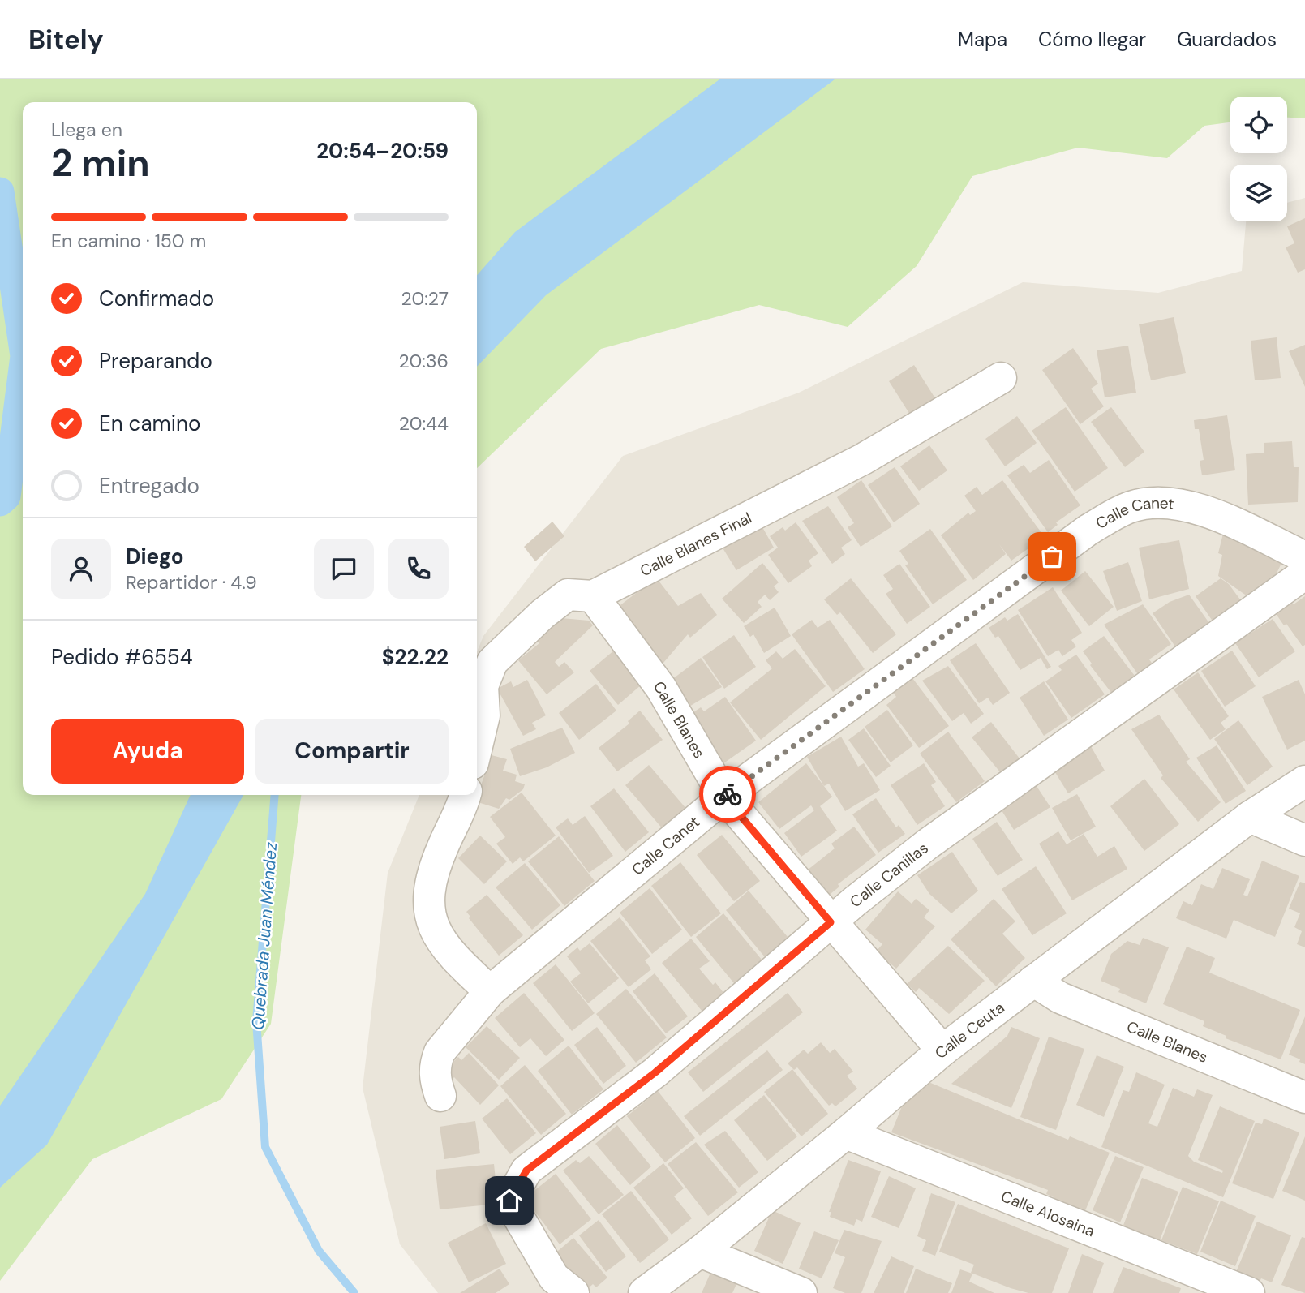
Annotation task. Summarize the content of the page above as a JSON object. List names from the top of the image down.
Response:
{
  "streets": {
    "street": [
      "Calle Canet",
      "Calle Blanes Final",
      "Calle Blanes",
      "Calle Canillas",
      "Calle Ceuta",
      "Calle Alosaina"
    ]
  },
  "crossings": [
    ["Calle Canet", "Calle Blanes"],
    ["Calle Blanes Final", "Calle Blanes"],
    ["Calle Blanes", "Calle Canillas"],
    ["Calle Blanes", "Calle Ceuta"],
    ["Calle Ceuta", "Calle Alosaina"]
  ],
  "water": ["Quebrada Juan Méndez"],
  "page": {
    "header": "Bitely",
    "nav": ["Mapa", "Cómo llegar", "Guardados"],
    "heading": ["2 min", "Llega en", "20:54–20:59"],
    "panel": [
      "Diego",
      "Repartidor · 4.9",
      "Pedido #6554",
      "$22.22"
    ],
    "bar": "En camino · 150 m",
    "list": [
      ["Confirmado", "20:27"],
      ["Preparando", "20:36"],
      ["En camino", "20:44"],
      "Entregado"
    ],
    "buttons": ["Ayuda", "Compartir"]
  }
}
